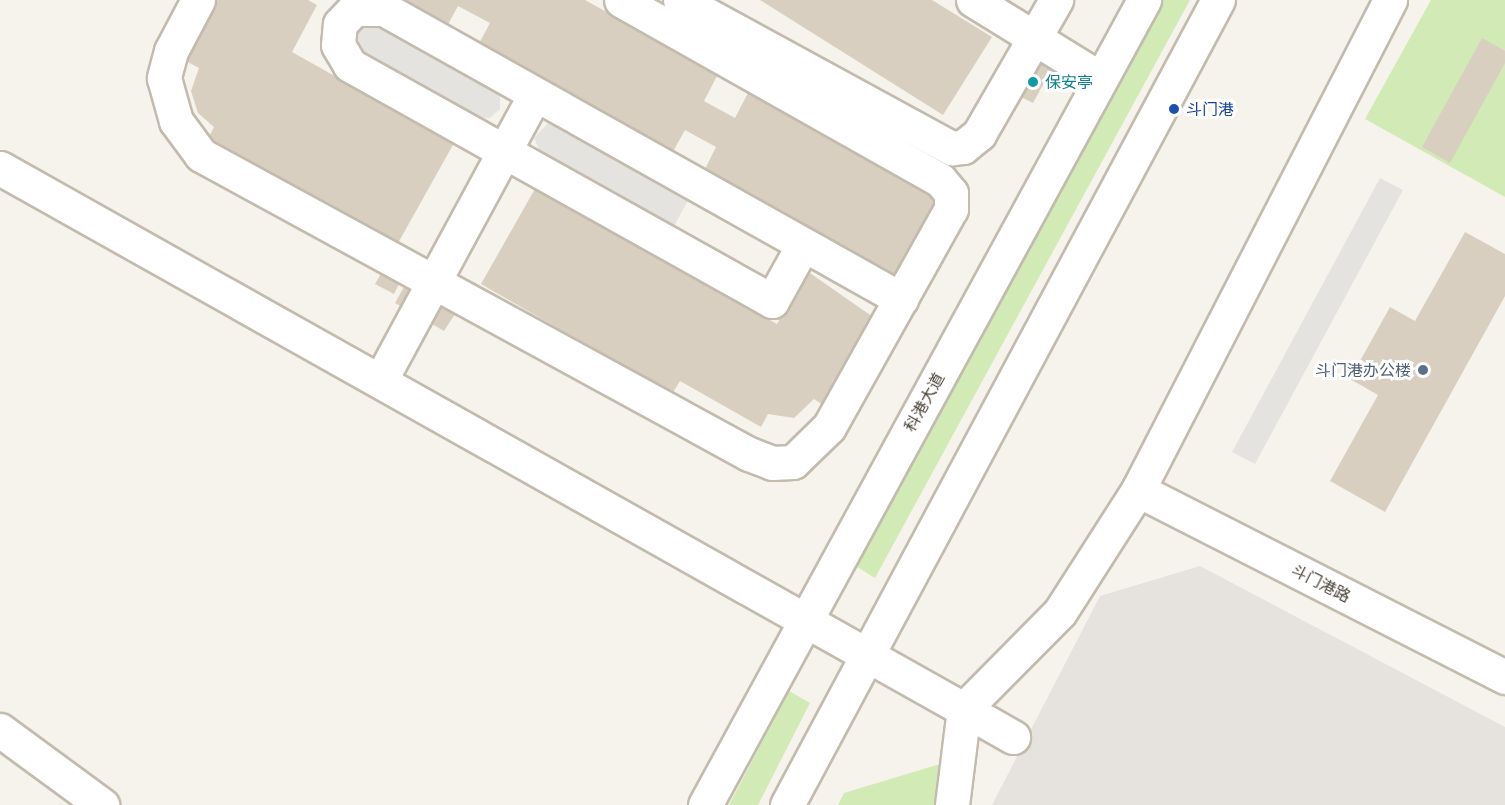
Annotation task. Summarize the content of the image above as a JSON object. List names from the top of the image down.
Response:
{
  "streets": {
    "street": ["科港大道", "斗门港路"]
  },
  "places": ["保安亭", "斗门港", "斗门港办公楼"]
}
